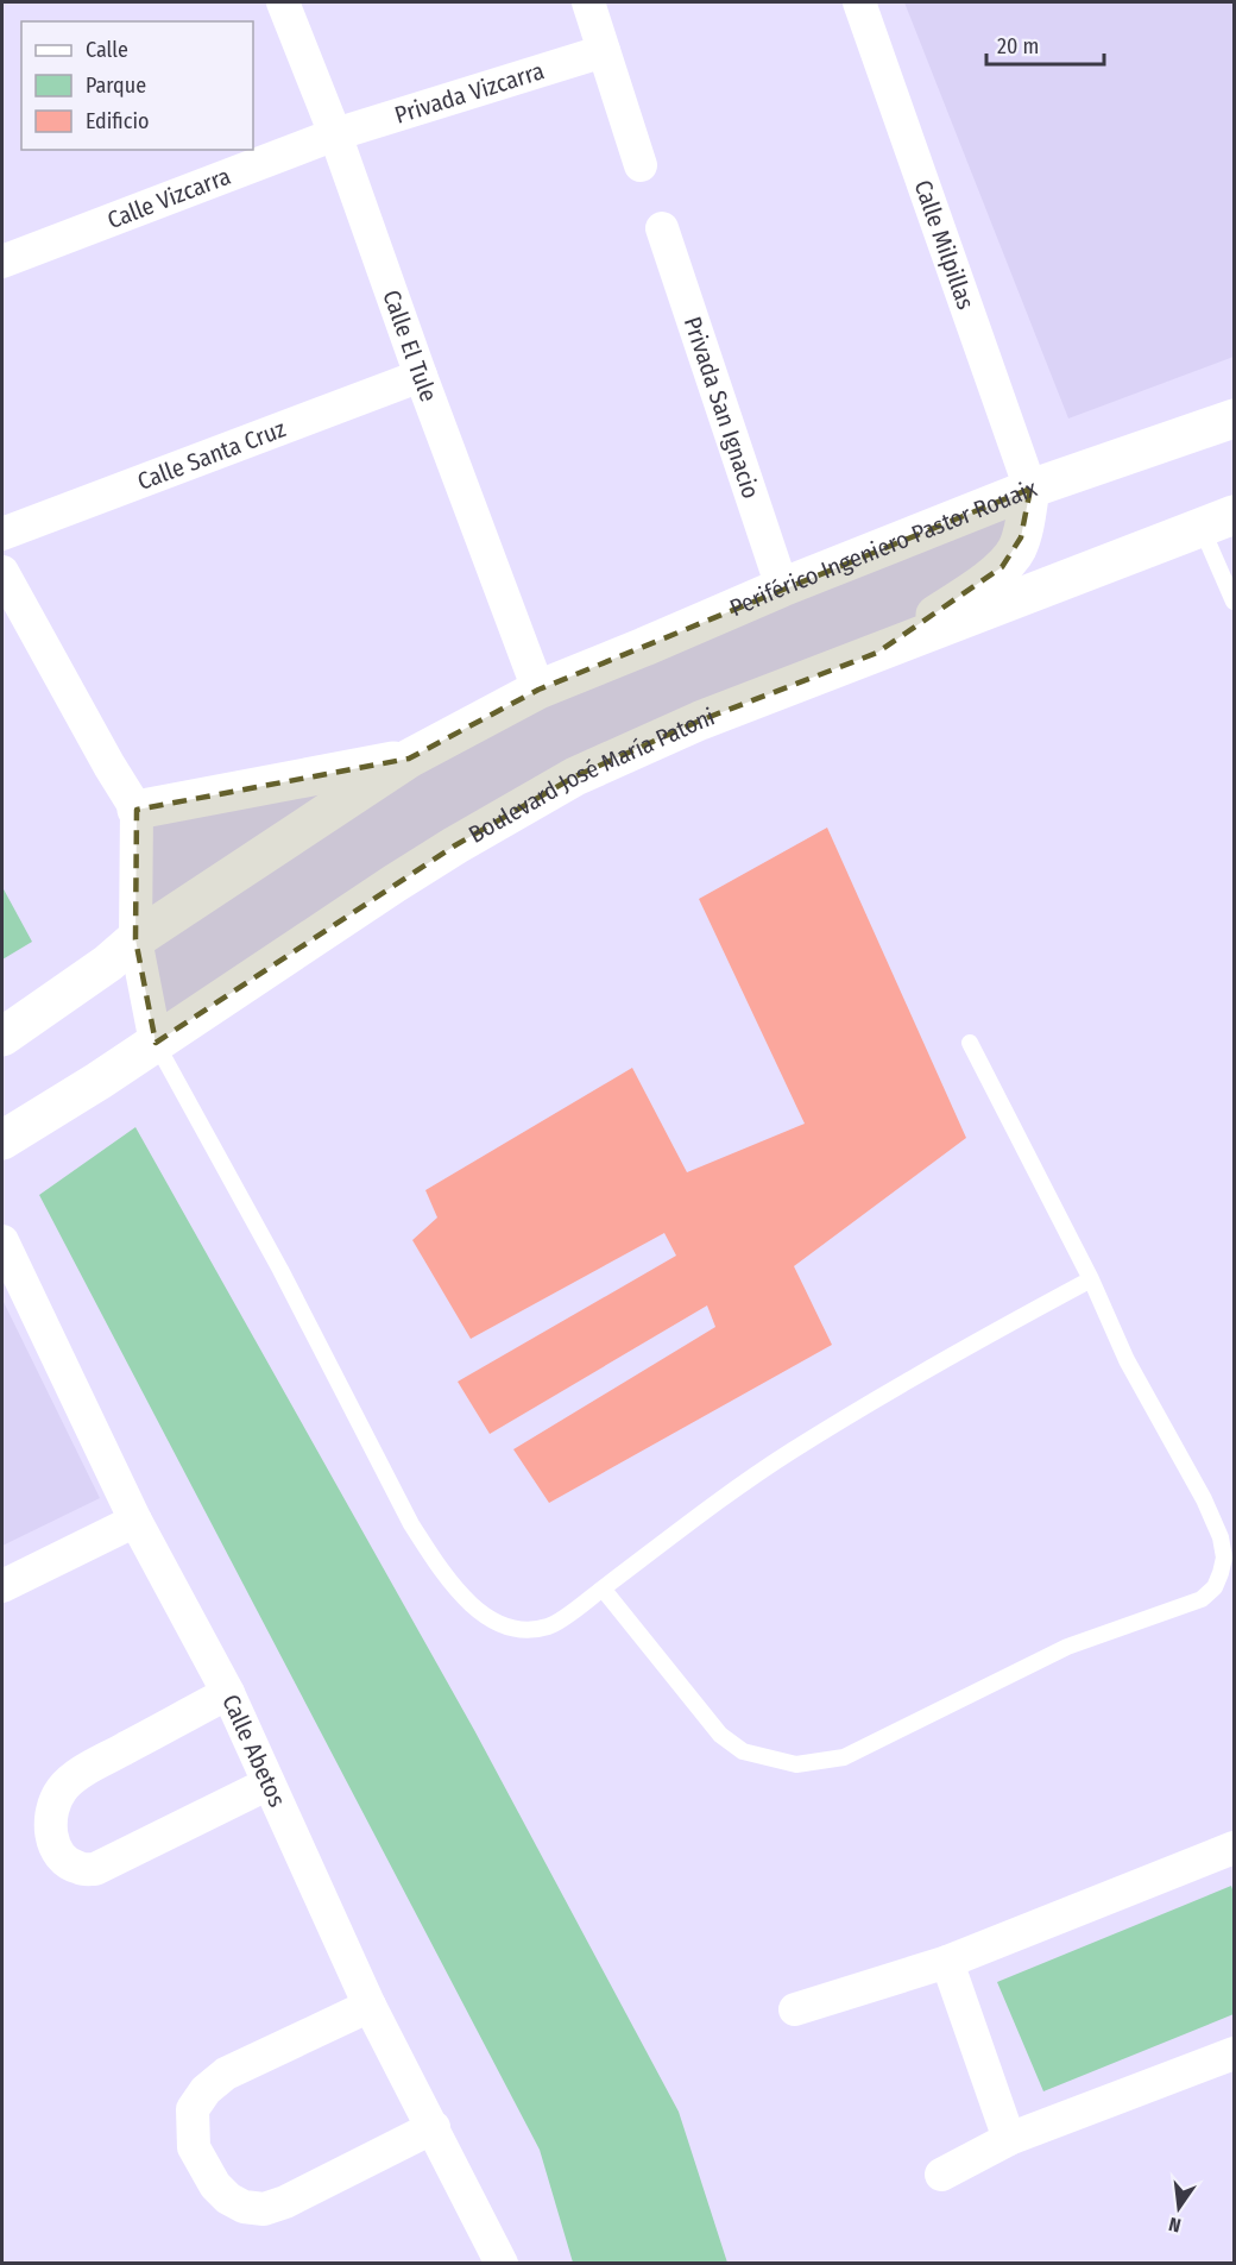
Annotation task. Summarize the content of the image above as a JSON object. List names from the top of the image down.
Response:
{
  "streets": {
    "main road": ["Periférico Ingeniero Pastor Rouaix", "Boulevard José María Patoni"],
    "street": [
      "Privada Vizcarra",
      "Calle Vizcarra",
      "Calle Milpillas",
      "Calle El Tule",
      "Privada San Ignacio",
      "Calle Santa Cruz",
      "Calle Abetos"
    ]
  },
  "crossings": [
    ["Privada Vizcarra", "Calle Vizcarra"],
    ["Privada Vizcarra", "Calle El Tule"],
    ["Calle Vizcarra", "Calle El Tule"],
    ["Calle Milpillas", "Periférico Ingeniero Pastor Rouaix"],
    ["Calle El Tule", "Calle Santa Cruz"],
    ["Calle El Tule", "Periférico Ingeniero Pastor Rouaix"],
    ["Privada San Ignacio", "Periférico Ingeniero Pastor Rouaix"]
  ],
  "legend": ["Calle", "Parque", "Edificio"],
  "scale_bar": "20 m",
  "north": "bottom"
}
